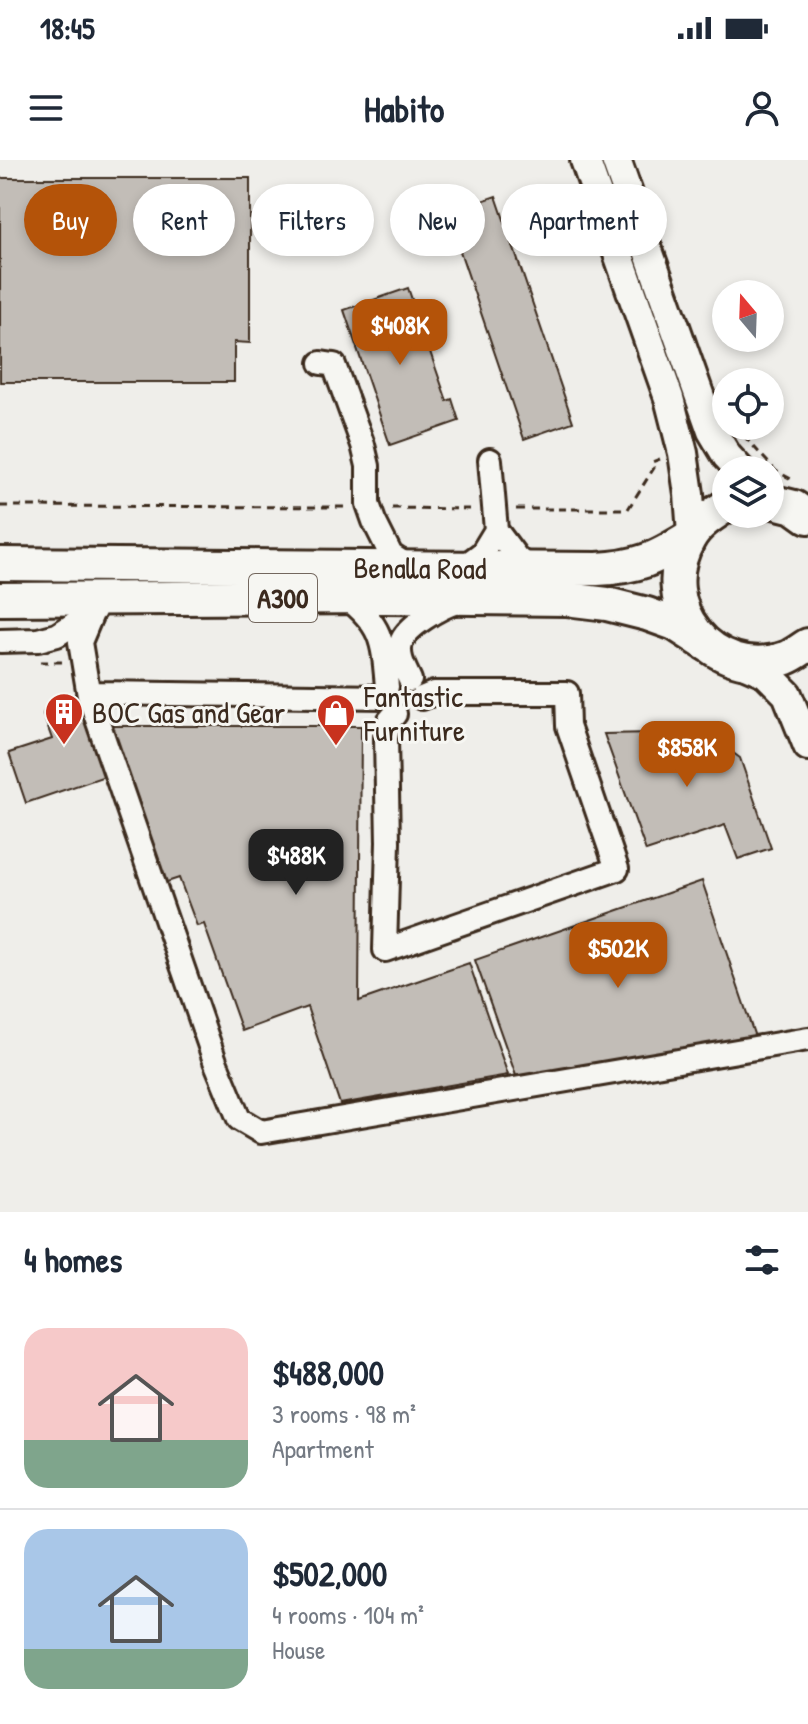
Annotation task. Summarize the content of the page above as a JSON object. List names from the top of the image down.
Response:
{
  "streets": {
    "highway": ["Benalla Road", "A300"]
  },
  "crossings": [
    ["Benalla Road", "A300"]
  ],
  "places": {
    "building": ["BOC Gas and Gear"],
    "shop": ["Fantastic Furniture"]
  },
  "north": "top",
  "page": {
    "status": "18:45",
    "header": "Habito",
    "chip": [
      "Buy",
      "Rent",
      "Filters",
      "New",
      "Apartment"
    ],
    "price": [
      "$408K",
      "$858K",
      "$488K",
      "$502K"
    ],
    "heading": "4 homes",
    "list": [
      {
        "name": "$488,000",
        "note": "3 rooms · 98 m² · Apartment"
      },
      {
        "name": "$502,000",
        "note": "4 rooms · 104 m² · House"
      }
    ]
  }
}
